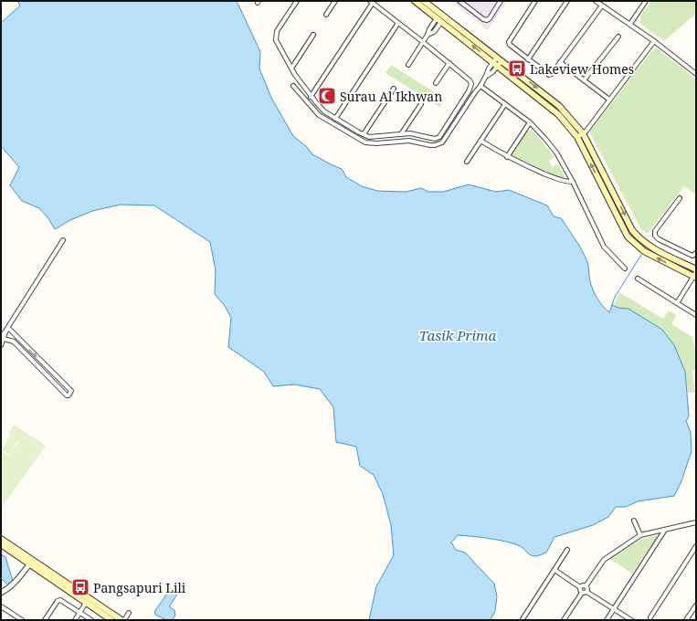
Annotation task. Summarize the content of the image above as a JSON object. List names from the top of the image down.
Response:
{
  "water": ["Tasik Prima"],
  "places": {
    "bus stop": ["Lakeview Homes", "Pangsapuri Lili"],
    "mosque": ["Surau Al Ikhwan"]
  }
}
